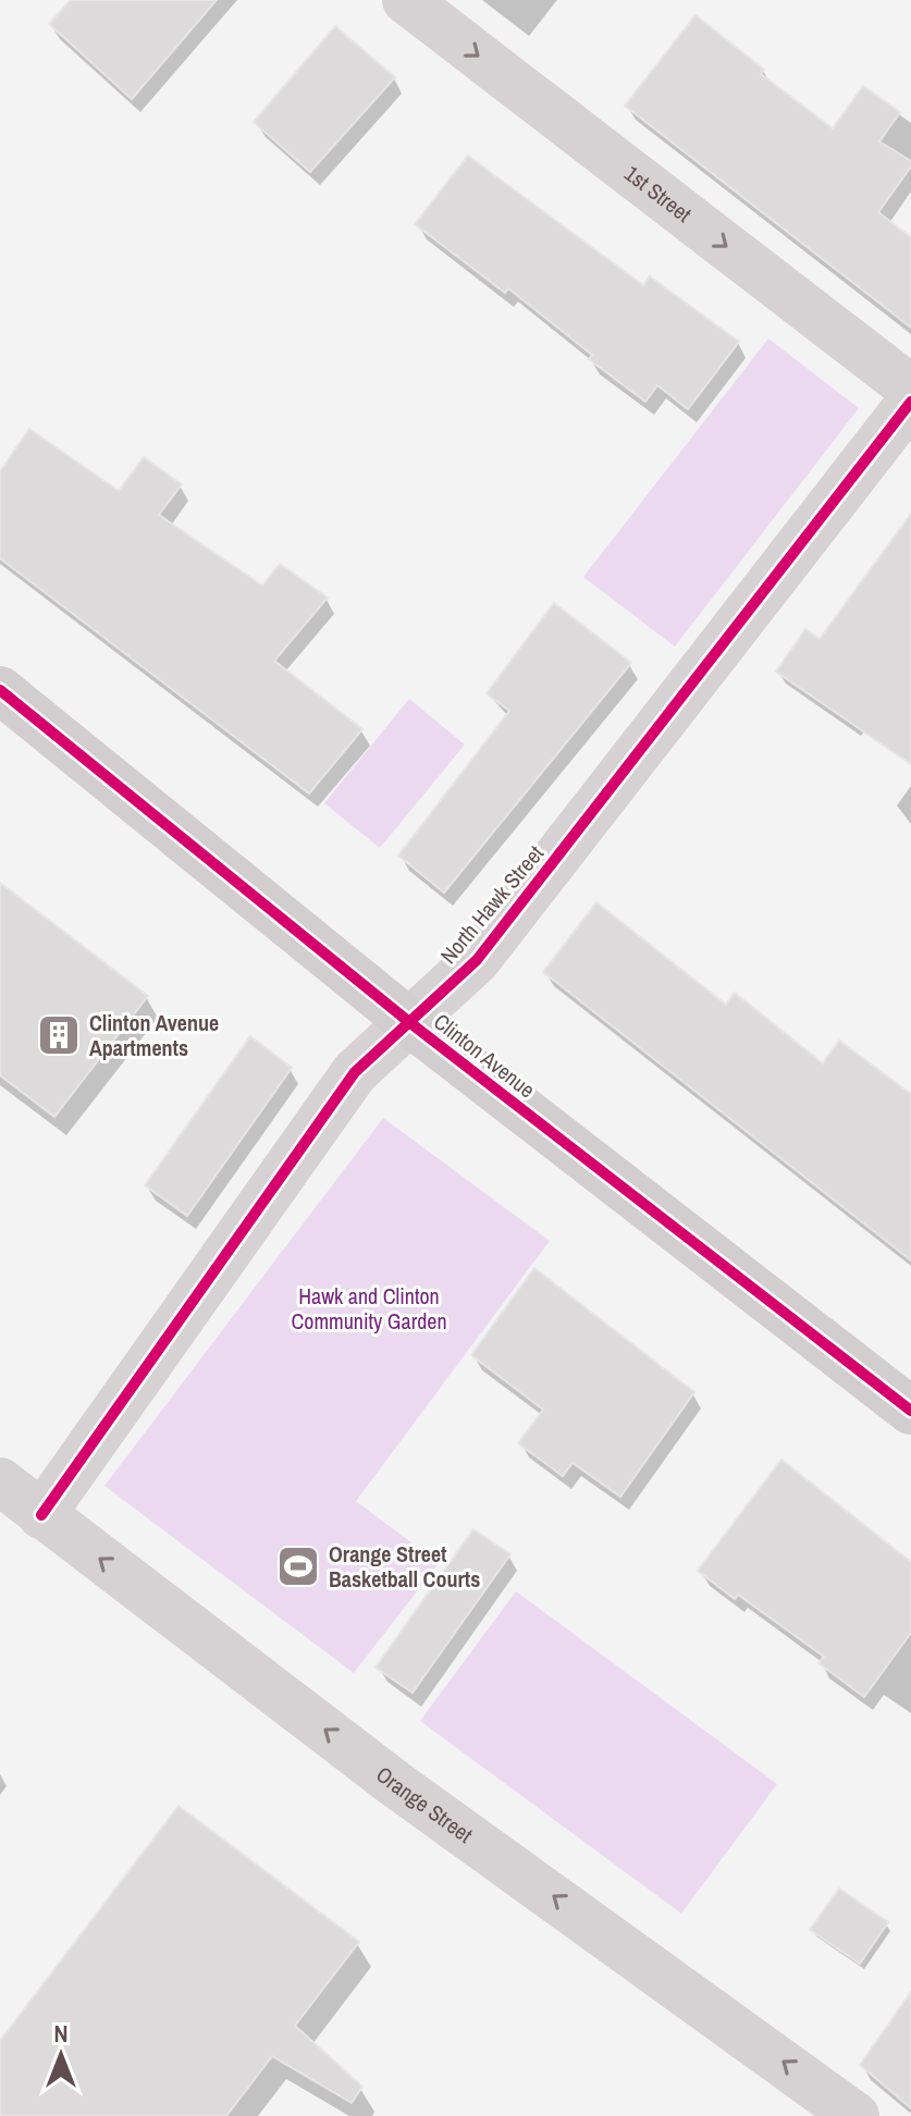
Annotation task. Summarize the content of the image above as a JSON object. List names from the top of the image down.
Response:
{
  "streets": {
    "main road": ["Clinton Avenue"],
    "street": ["1st Street", "North Hawk Street", "Orange Street"]
  },
  "crossings": [
    ["North Hawk Street", "Clinton Avenue"],
    ["North Hawk Street", "Orange Street"]
  ],
  "one_way": ["1st Street", "Orange Street"],
  "parks": ["Hawk and Clinton Community Garden"],
  "places": {
    "building": ["Clinton Avenue Apartments"],
    "sports": ["Orange Street Basketball Courts"]
  },
  "north": "top"
}
